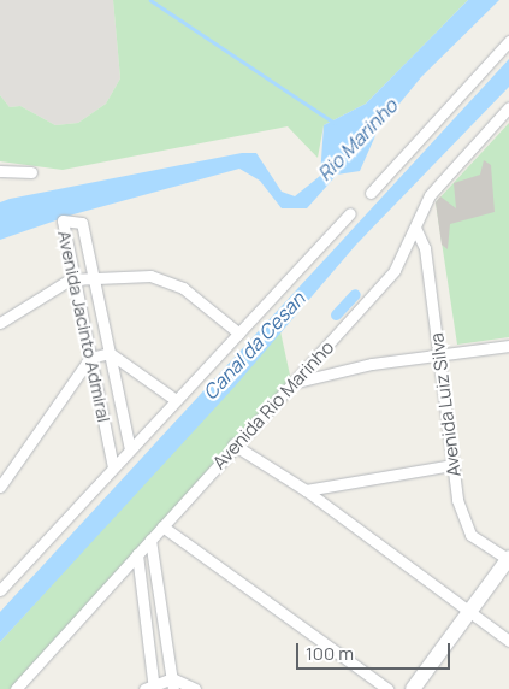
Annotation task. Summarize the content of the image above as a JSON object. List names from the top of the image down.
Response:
{
  "streets": {
    "street": ["Avenida Jacinto Admiral", "Avenida Rio Marinho", "Avenida Luiz Silva"]
  },
  "crossings": [
    ["Avenida Rio Marinho", "Avenida Luiz Silva"]
  ],
  "water": ["Rio Marinho", "Canal da Cesan"],
  "scale_bar": "100 m"
}
